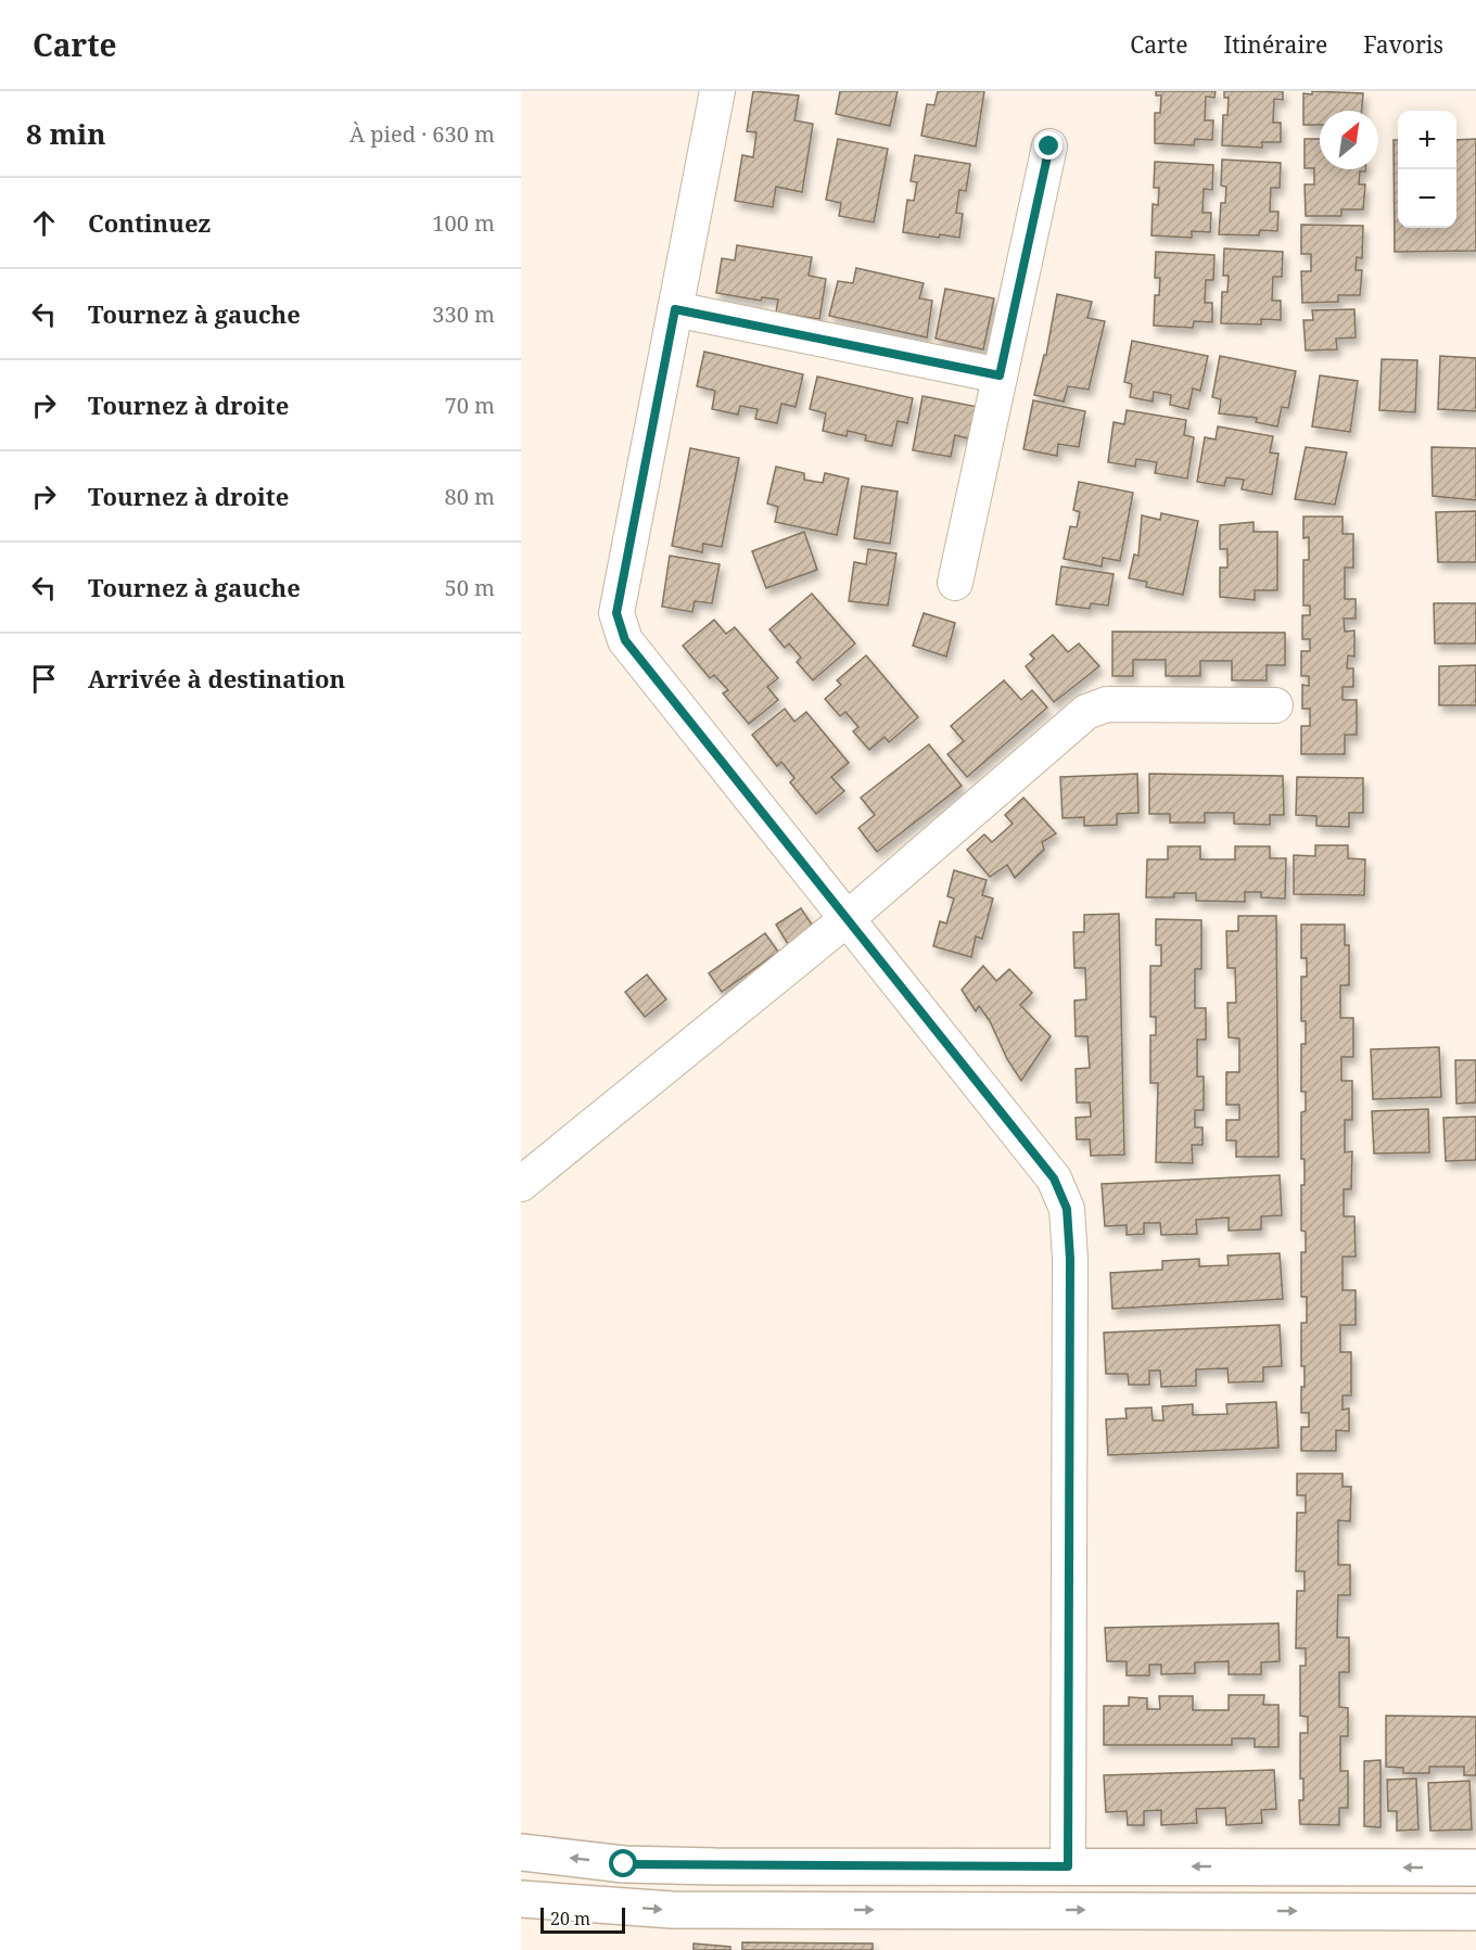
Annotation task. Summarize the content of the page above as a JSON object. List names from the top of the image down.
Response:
{
  "scale_bar": "20 m",
  "north": "top right",
  "page": {
    "header": "Carte",
    "nav": ["Carte", "Itinéraire", "Favoris"],
    "heading": ["8 min", "À pied · 630 m"],
    "map_buttons": ["+", "−"],
    "list": [
      ["Continuez", "100 m"],
      ["Tournez à gauche", "330 m"],
      ["Tournez à droite", "70 m"],
      ["Tournez à droite", "80 m"],
      ["Tournez à gauche", "50 m"],
      "Arrivée à destination"
    ],
    "scale": "20 m"
  }
}
